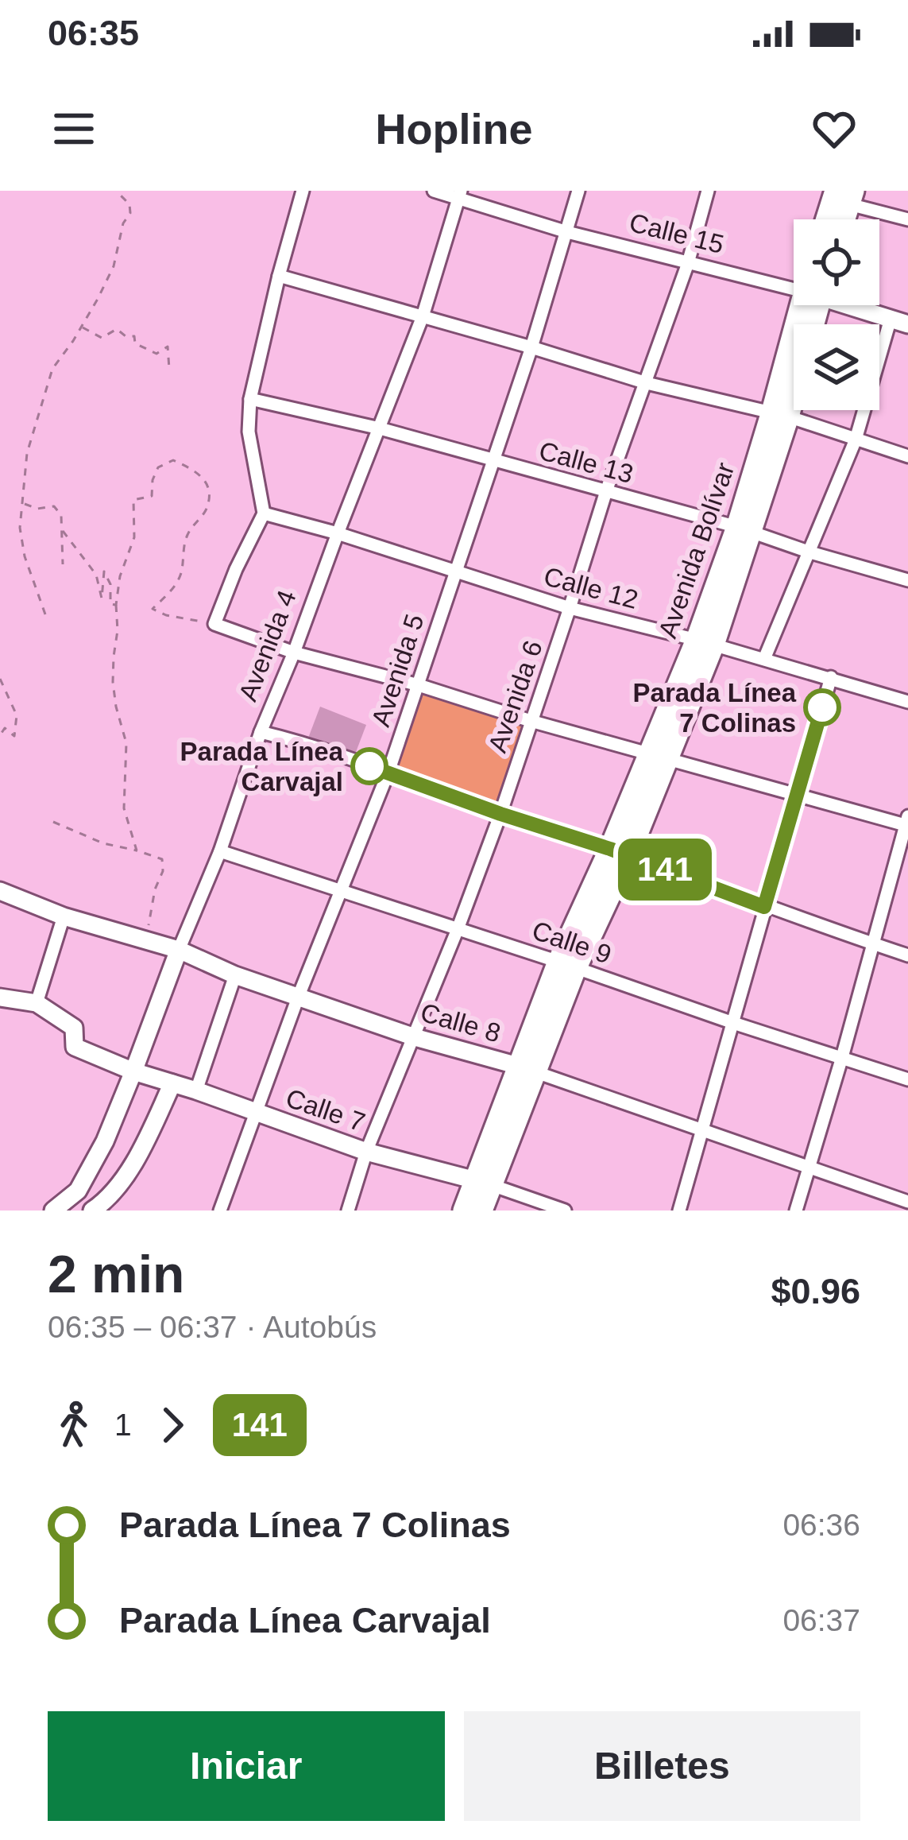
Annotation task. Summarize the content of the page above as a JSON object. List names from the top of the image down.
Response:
{
  "streets": {
    "highway": ["Avenida Bolívar"],
    "main road": [
      "Calle 15",
      "Avenida 4",
      "Calle 8",
      "Calle 7"
    ],
    "street": [
      "Calle 13",
      "Calle 12",
      "Avenida 5",
      "Avenida 6",
      "Calle 9"
    ]
  },
  "crossings": [
    ["Calle 15", "Avenida 4"],
    ["Calle 15", "Avenida 5"],
    ["Calle 15", "Avenida 6"],
    ["Calle 13", "Avenida Bolívar"],
    ["Calle 13", "Avenida 4"],
    ["Calle 13", "Avenida 5"],
    ["Calle 13", "Avenida 6"],
    ["Avenida Bolívar", "Calle 12"],
    ["Avenida Bolívar", "Calle 9"],
    ["Avenida Bolívar", "Calle 8"],
    ["Avenida Bolívar", "Calle 7"],
    ["Calle 12", "Avenida 4"],
    ["Calle 12", "Avenida 5"],
    ["Calle 12", "Avenida 6"],
    ["Avenida 4", "Calle 9"],
    ["Avenida 4", "Calle 8"],
    ["Avenida 4", "Calle 7"],
    ["Avenida 5", "Calle 9"],
    ["Avenida 5", "Calle 8"],
    ["Avenida 5", "Calle 7"],
    ["Avenida 6", "Calle 9"],
    ["Avenida 6", "Calle 8"],
    ["Avenida 6", "Calle 7"]
  ],
  "places": ["Parada Línea 7 Colinas", "Parada Línea Carvajal"],
  "lines": ["bus line 141"],
  "page": {
    "status": "06:35",
    "header": "Hopline",
    "on_map": "141",
    "heading": ["2 min", "06:35 – 06:37 · Autobús", "$0.96"],
    "legs": ["1", "141"],
    "list": [
      {
        "name": "Parada Línea 7 Colinas",
        "value": "06:36"
      },
      {
        "name": "Parada Línea Carvajal",
        "value": "06:37"
      }
    ],
    "buttons": ["Iniciar", "Billetes"]
  }
}
